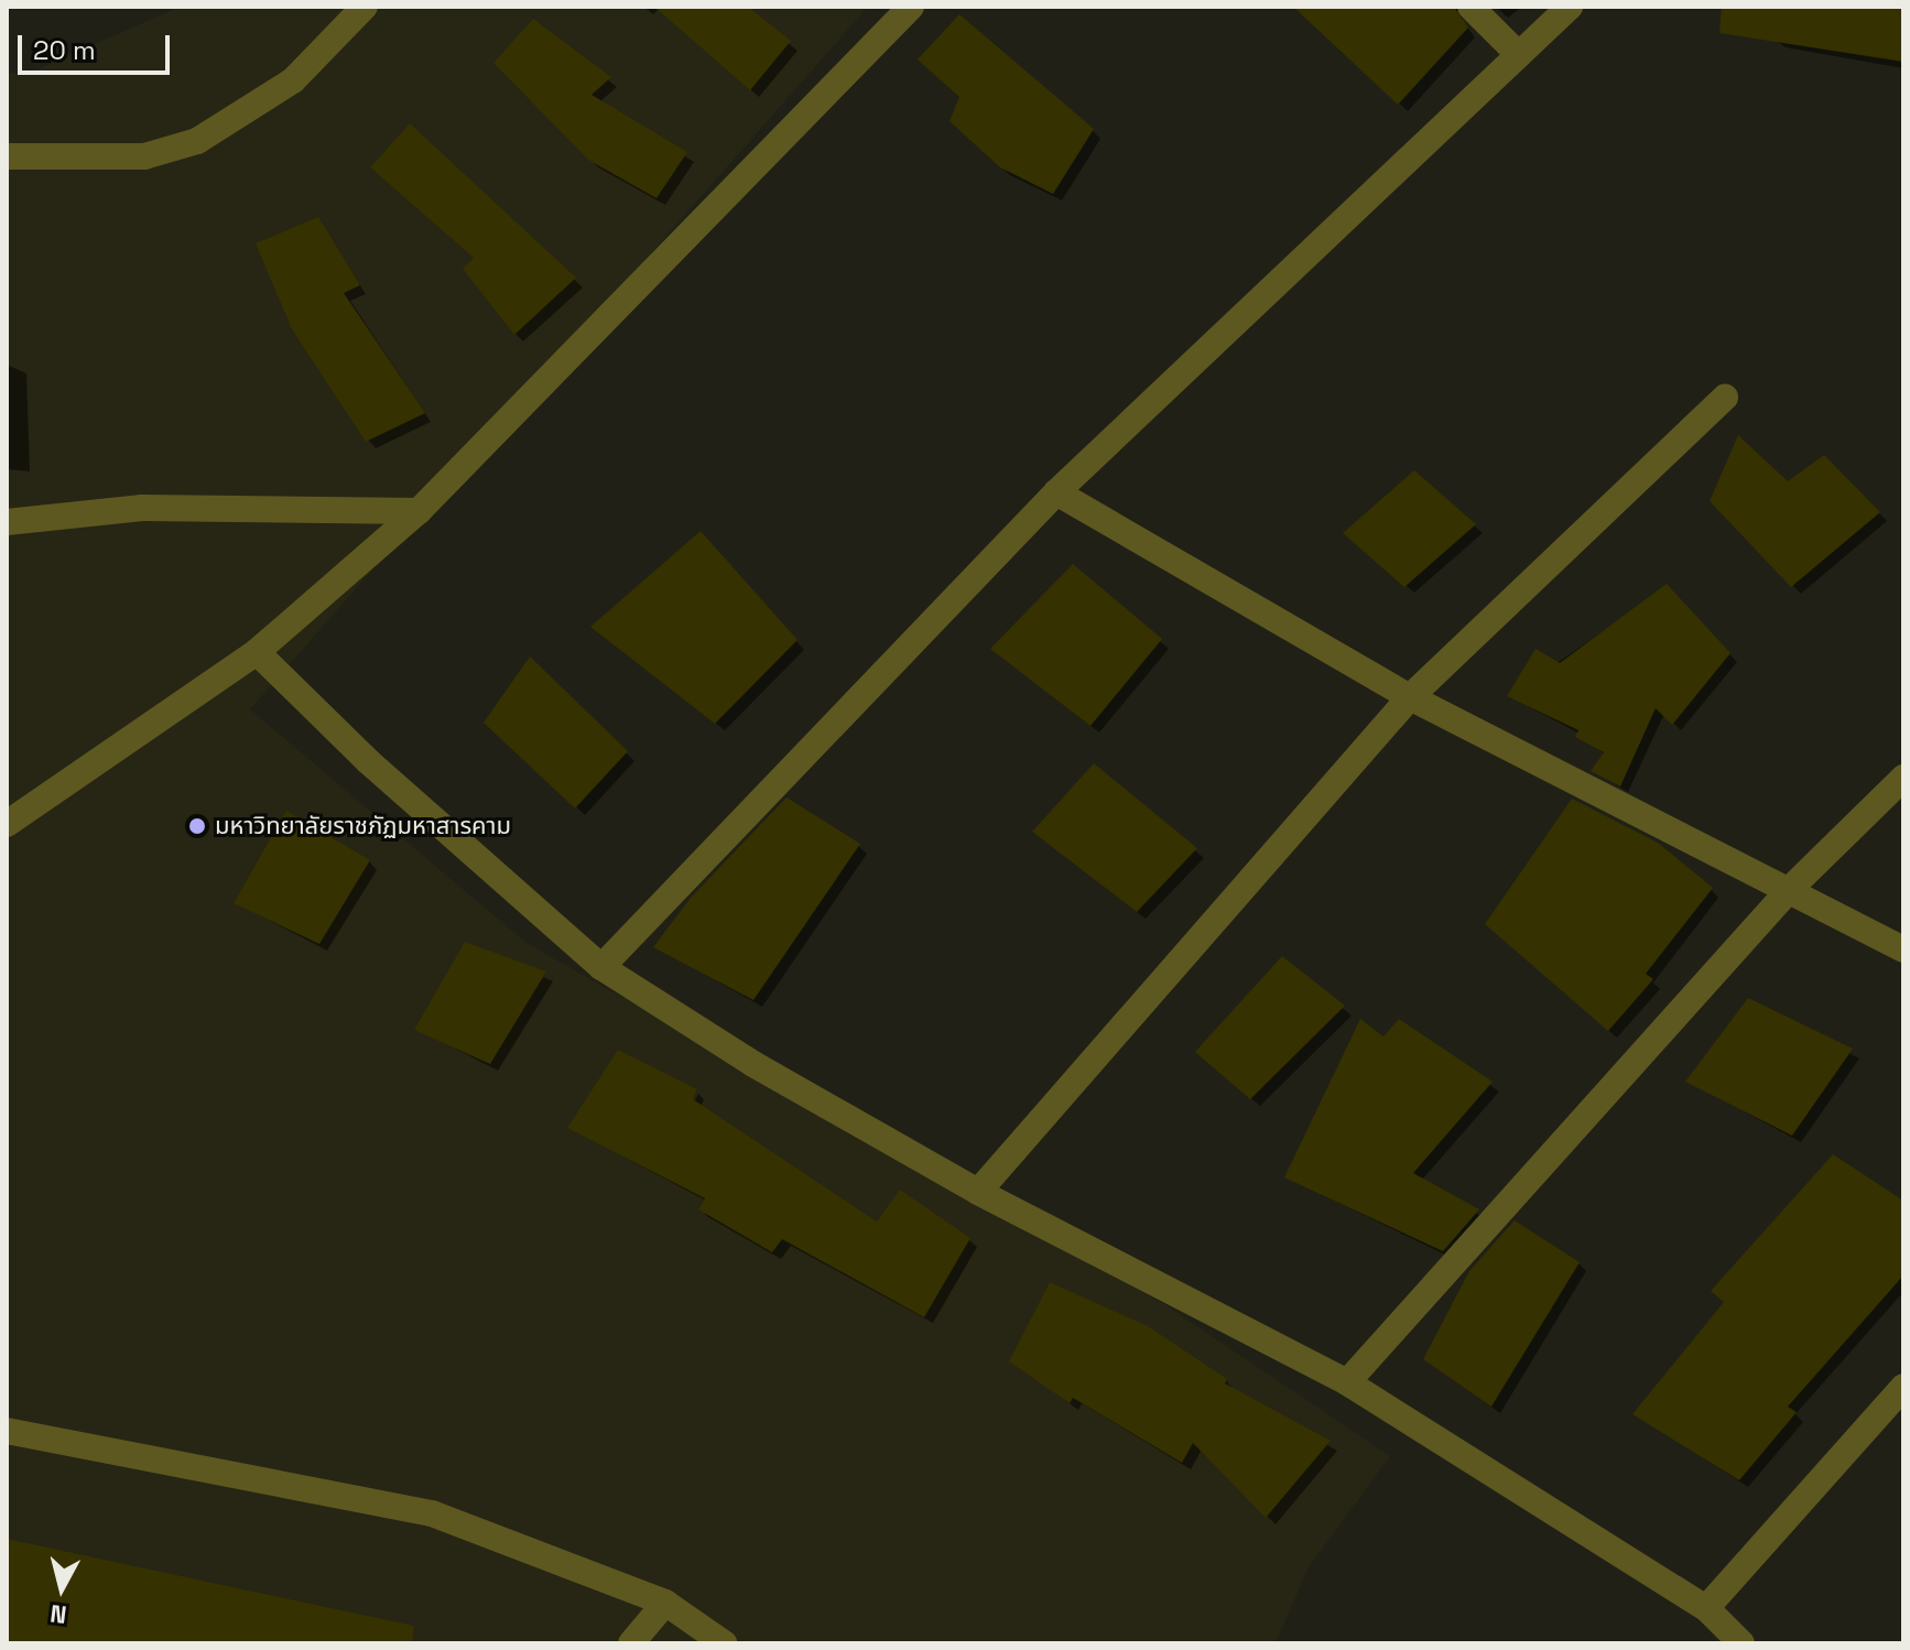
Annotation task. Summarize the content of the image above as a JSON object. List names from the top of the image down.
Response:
{
  "places": ["มหาวิทยาลัยราชภัฏมหาสารคาม"],
  "scale_bar": "20 m",
  "north": "bottom"
}
